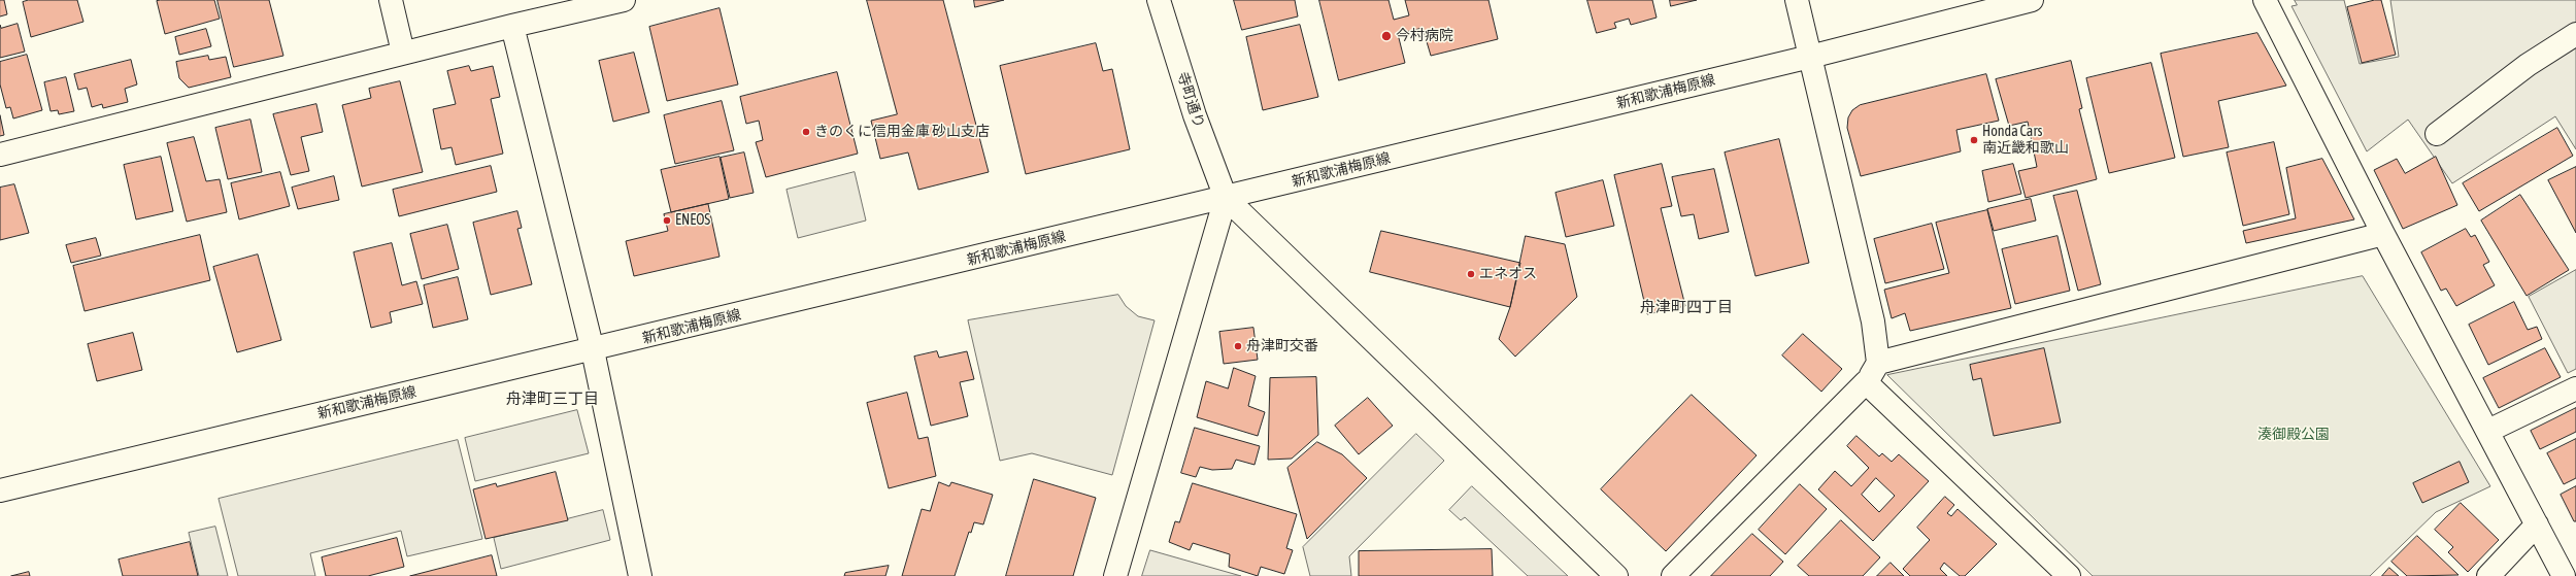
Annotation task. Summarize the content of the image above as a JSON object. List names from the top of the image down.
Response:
{
  "streets": {
    "street": ["新和歌浦梅原線", "寺町通り"]
  },
  "crossings": [
    ["新和歌浦梅原線", "寺町通り"]
  ],
  "districts": ["舟津町四丁目", "舟津町三丁目"],
  "parks": ["湊御殿公園"],
  "places": [
    "今村病院",
    "きのくに信用金庫 砂山支店",
    "Honda Cars 南近畿和歌山",
    "ENEOS",
    "エネオス",
    "舟津町交番"
  ]
}
